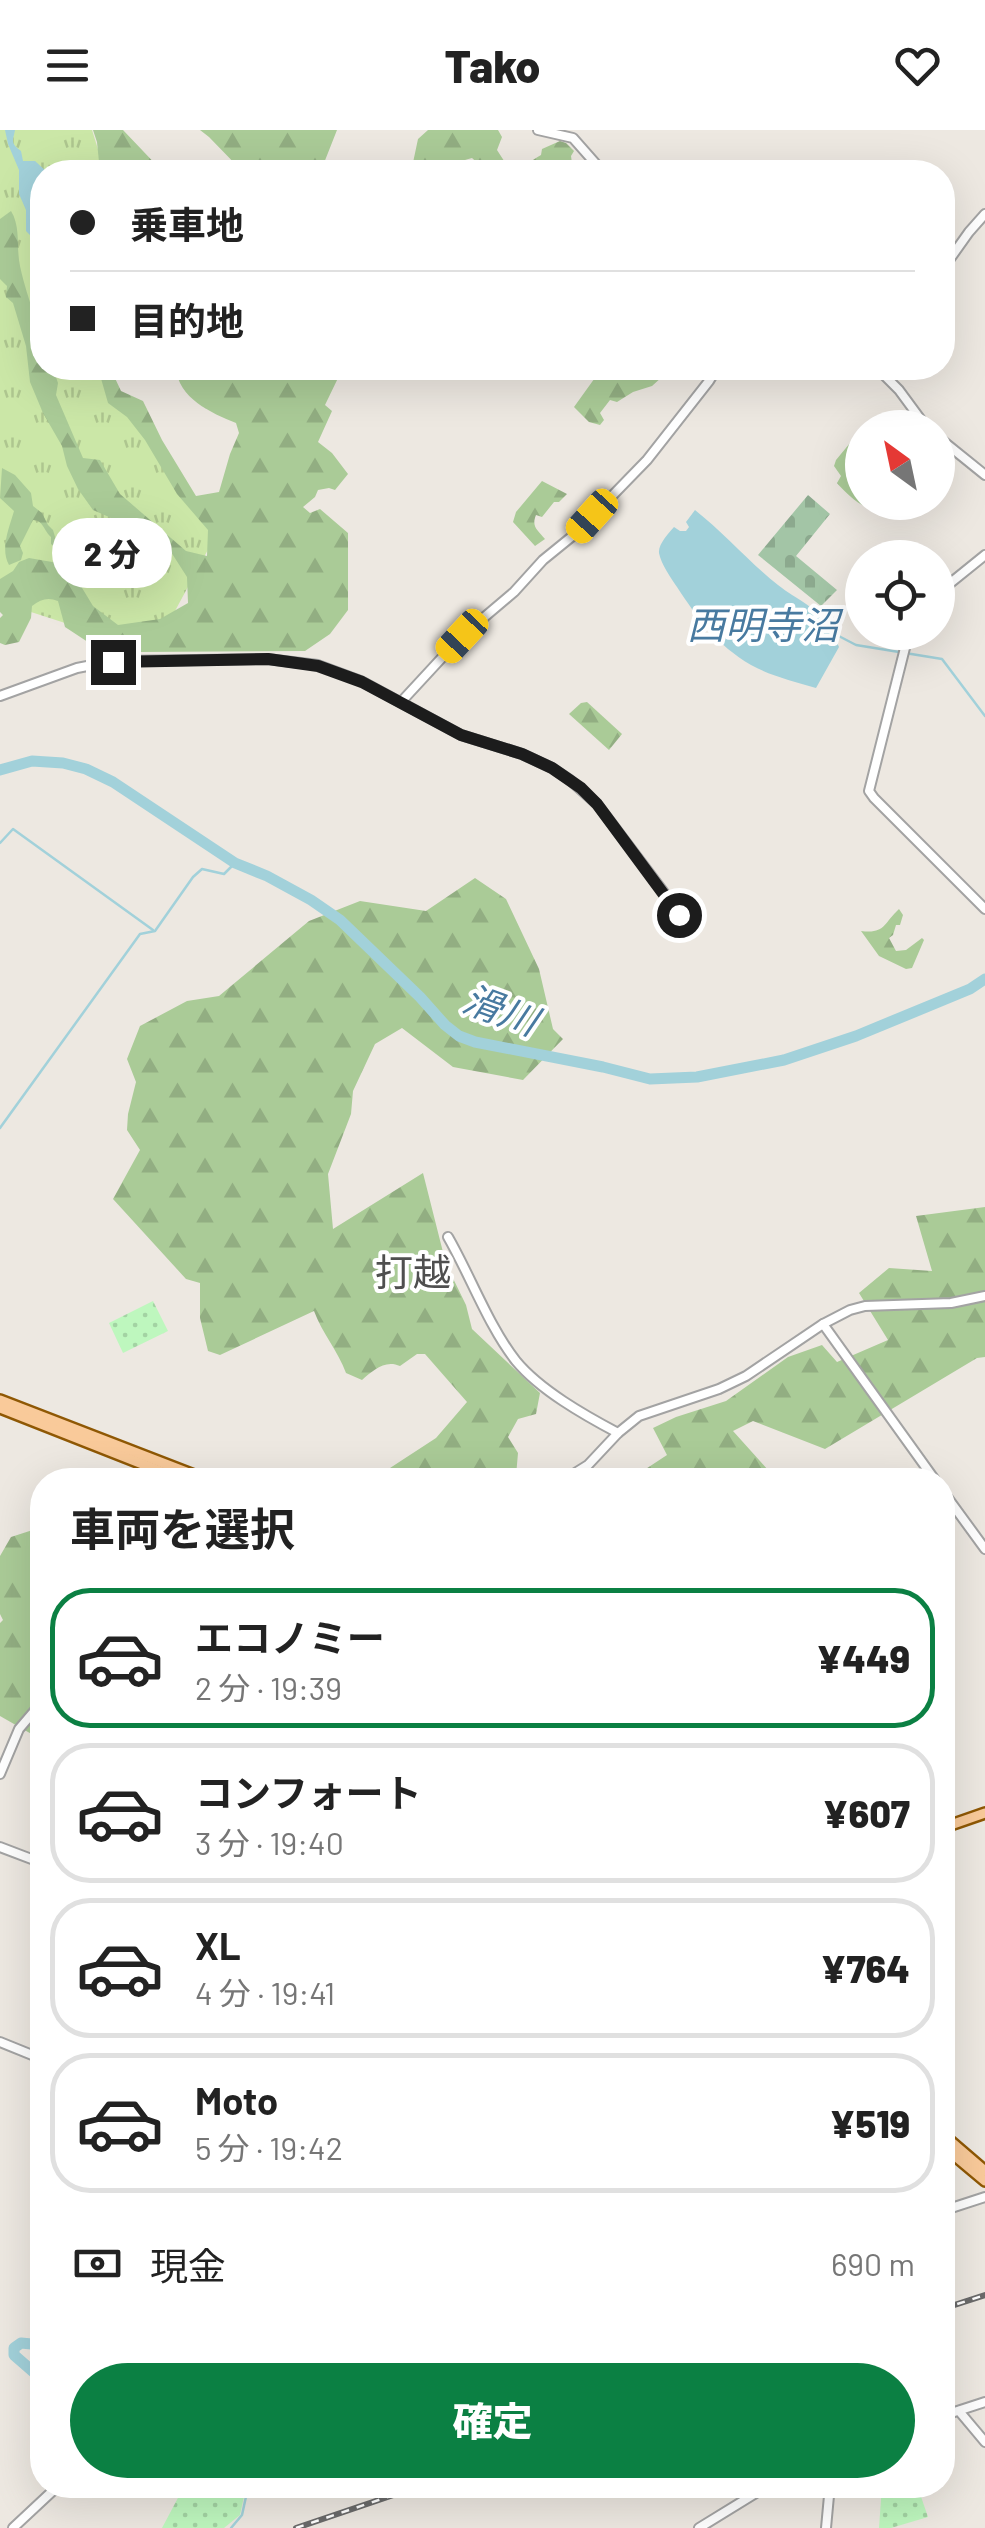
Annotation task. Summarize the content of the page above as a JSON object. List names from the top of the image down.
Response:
{
  "districts": ["打越"],
  "water": ["西明寺沼", "滑川"],
  "north": "top left",
  "page": {
    "header": "Tako",
    "banner": ["乗車地", "目的地"],
    "bubble": "2 分",
    "heading": "車両を選択",
    "list": [
      {
        "name": "エコノミー",
        "note": "2 分 · 19:39",
        "value": "¥449"
      },
      {
        "name": "コンフォート",
        "note": "3 分 · 19:40",
        "value": "¥607"
      },
      {
        "name": "XL",
        "note": "4 分 · 19:41",
        "value": "¥764"
      },
      {
        "name": "Moto",
        "note": "5 分 · 19:42",
        "value": "¥519"
      }
    ],
    "pay": ["現金", "690 m"],
    "buttons": "確定"
  }
}
